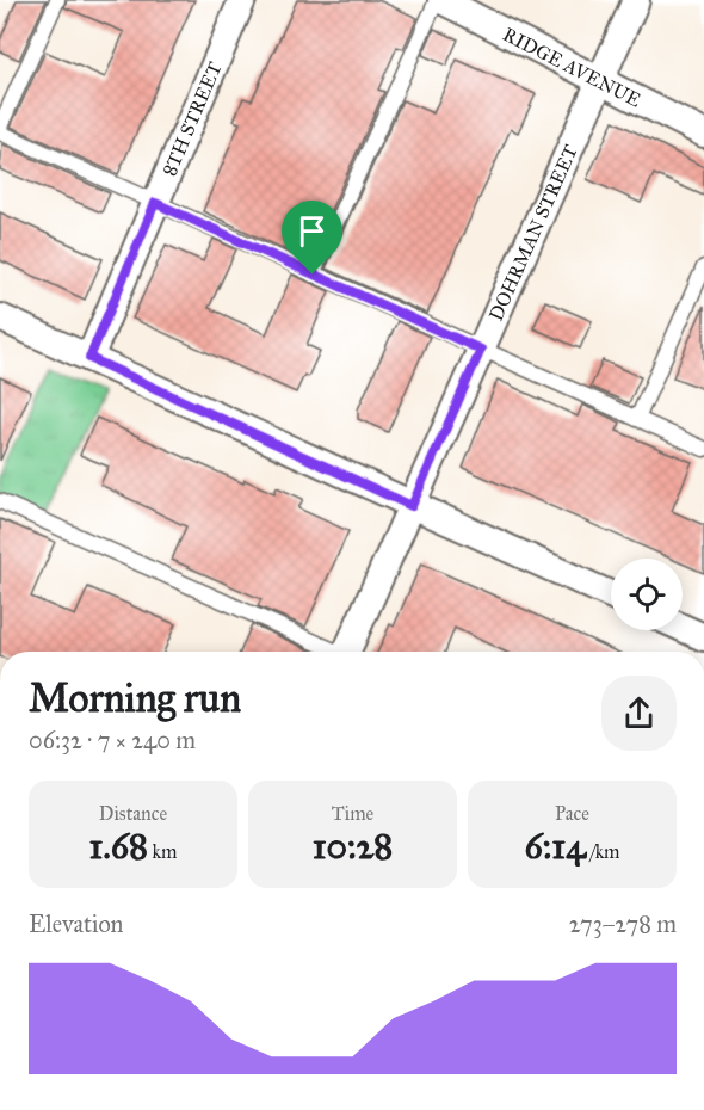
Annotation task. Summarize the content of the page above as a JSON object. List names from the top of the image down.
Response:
{
  "streets": {
    "street": ["RIDGE AVENUE", "8TH STREET", "DOHRMAN STREET"]
  },
  "crossings": [
    ["RIDGE AVENUE", "DOHRMAN STREET"]
  ],
  "page": {
    "heading": ["Morning run", "06:32 · 7 × 240 m"],
    "stats": [
      ["Distance", "1.68 km"],
      ["Time", "10:28"],
      ["Pace", "6:14 /km"]
    ],
    "chart": ["Elevation", "273–278 m"]
  }
}
